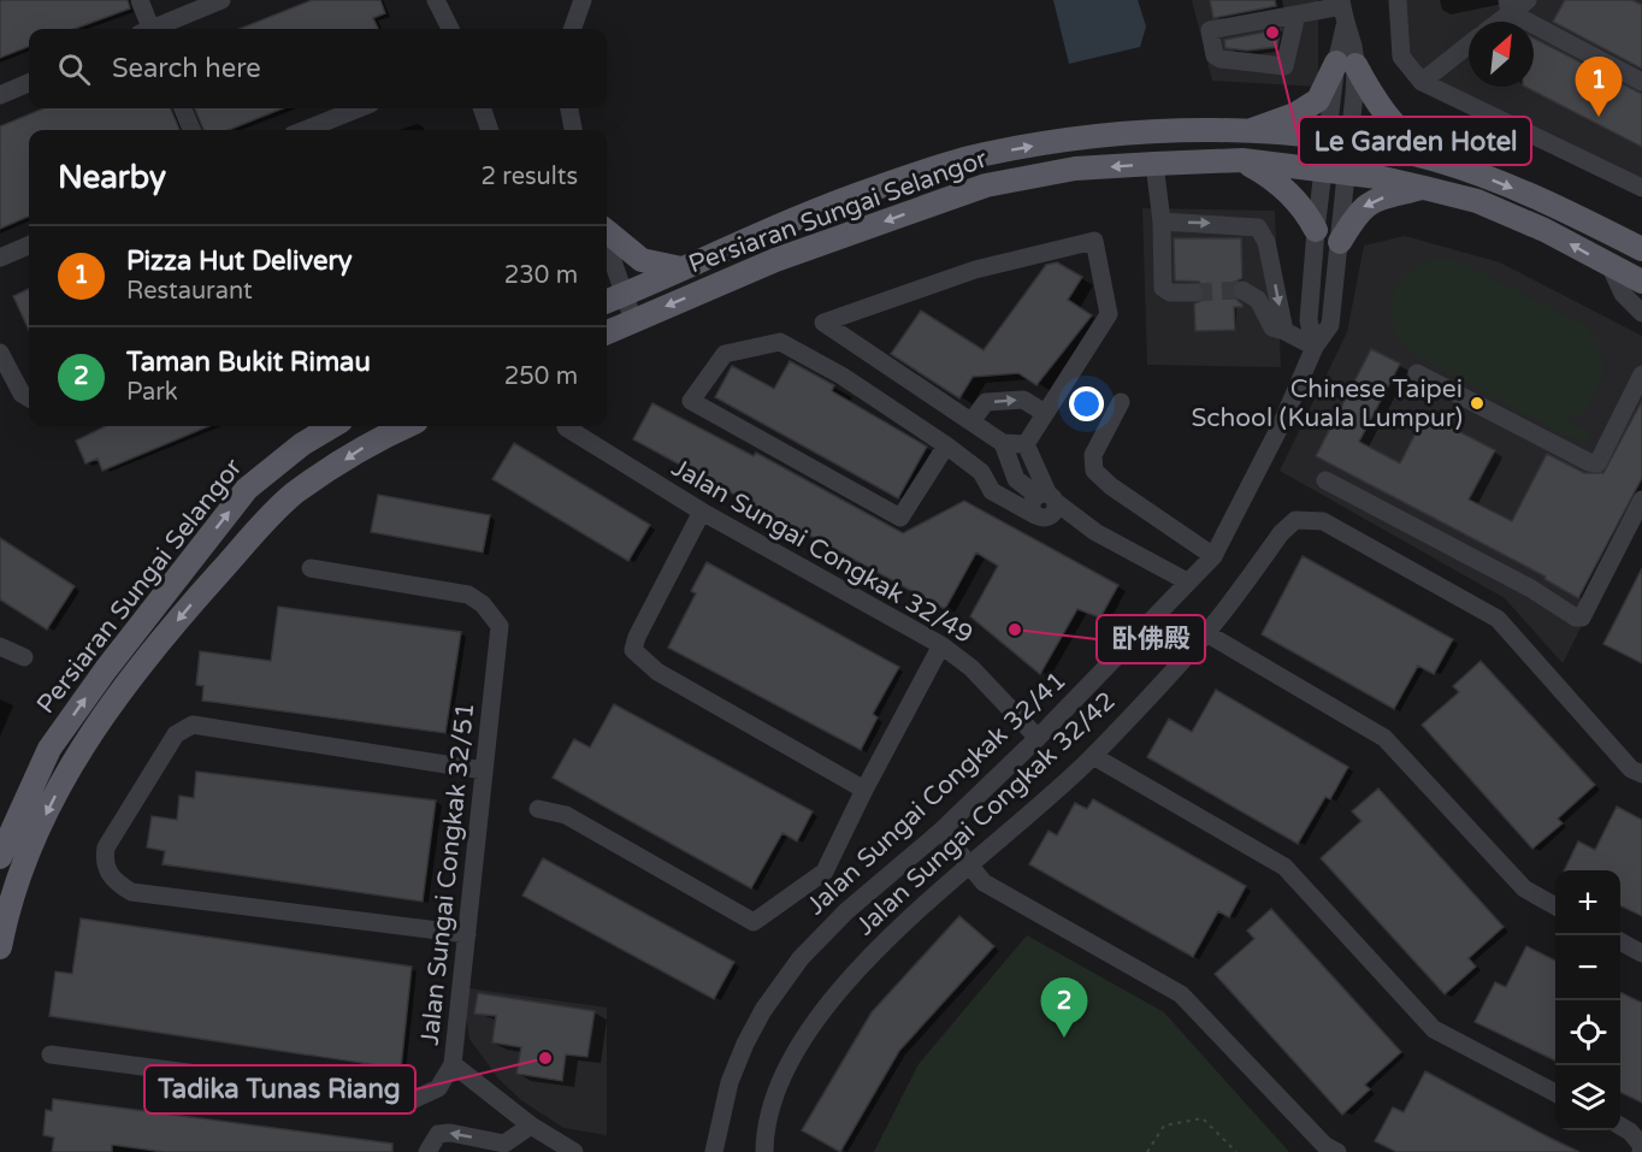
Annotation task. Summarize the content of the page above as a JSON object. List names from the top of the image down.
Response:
{
  "streets": {
    "main road": ["Persiaran Sungai Selangor"],
    "street": [
      "Jalan Sungai Congkak 32/49",
      "Jalan Sungai Congkak 32/41",
      "Jalan Sungai Congkak 32/42",
      "Jalan Sungai Congkak 32/51"
    ]
  },
  "crossings": [
    ["Jalan Sungai Congkak 32/49", "Jalan Sungai Congkak 32/41"]
  ],
  "places": [
    "Le Garden Hotel",
    "Chinese Taipei School (Kuala Lumpur)",
    "卧佛殿",
    "Tadika Tunas Riang"
  ],
  "north": "top right",
  "page": {
    "search": "Search here",
    "pins": ["1", "2"],
    "heading": ["Nearby", "2 results"],
    "list": [
      {
        "mark": "1",
        "name": "Pizza Hut Delivery",
        "note": "Restaurant",
        "value": "230 m"
      },
      {
        "mark": "2",
        "name": "Taman Bukit Rimau",
        "note": "Park",
        "value": "250 m"
      }
    ],
    "map_buttons": ["+", "−"]
  }
}
